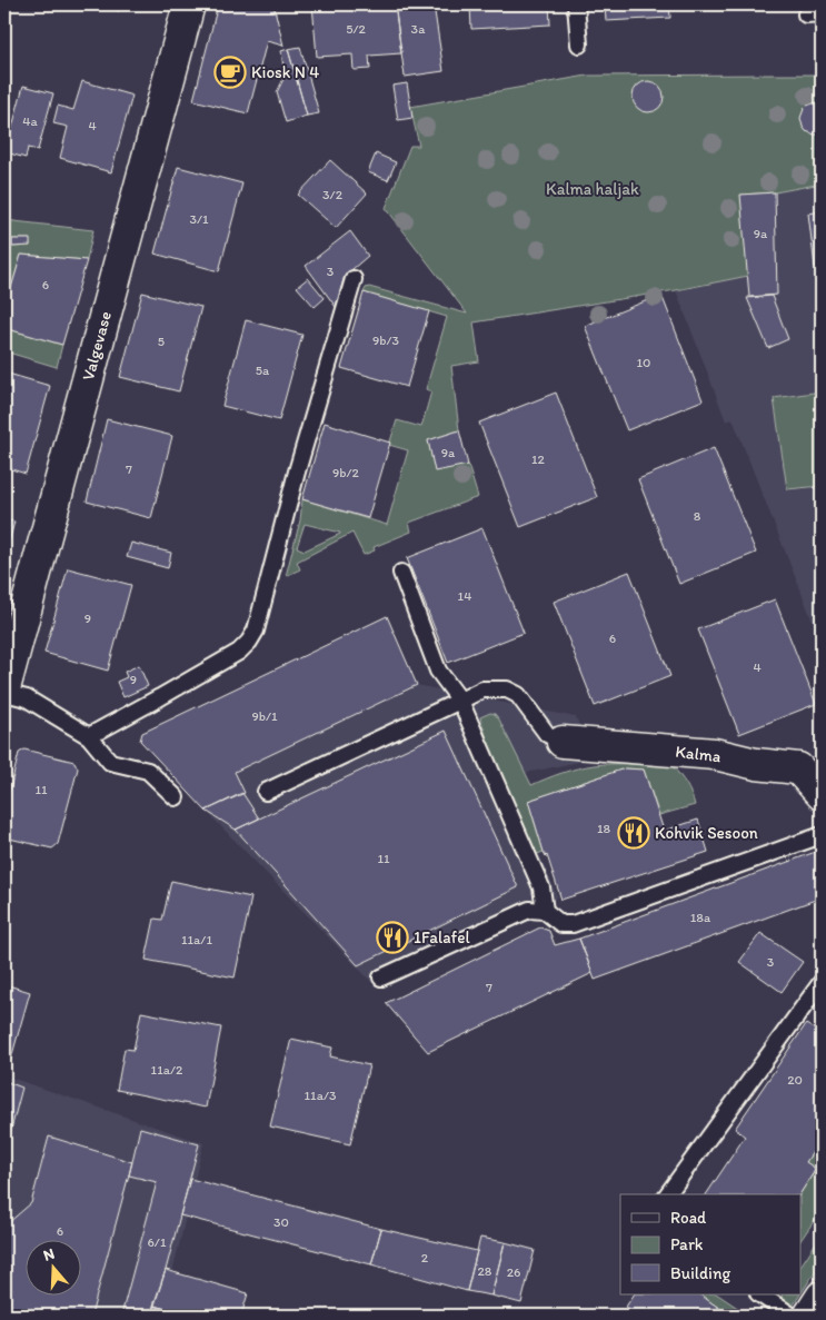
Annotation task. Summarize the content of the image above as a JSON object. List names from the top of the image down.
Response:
{
  "streets": {
    "street": ["Valgevase", "Kalma"]
  },
  "parks": ["Kalma haljak"],
  "places": {
    "cafe": ["Kiosk N 4"],
    "restaurant": ["Kohvik Sesoon", "1Falafel"]
  },
  "house_numbers": [
    "5/2",
    "3a",
    "4a",
    "4",
    "3/2",
    "3/1",
    "9a",
    "3",
    "6",
    "9b/3",
    "5",
    "10",
    "5a",
    "9a",
    "12",
    "7",
    "9b/2",
    "8",
    "14",
    "9",
    "6",
    "4",
    "9",
    "9b/1",
    "11",
    "18",
    "11",
    "18a",
    "11a/1",
    "3",
    "7",
    "11a/2",
    "20",
    "11a/3",
    "30",
    "6",
    "6/1",
    "2",
    "28",
    "26"
  ],
  "legend": ["Road", "Park", "Building"],
  "north": "top"
}
